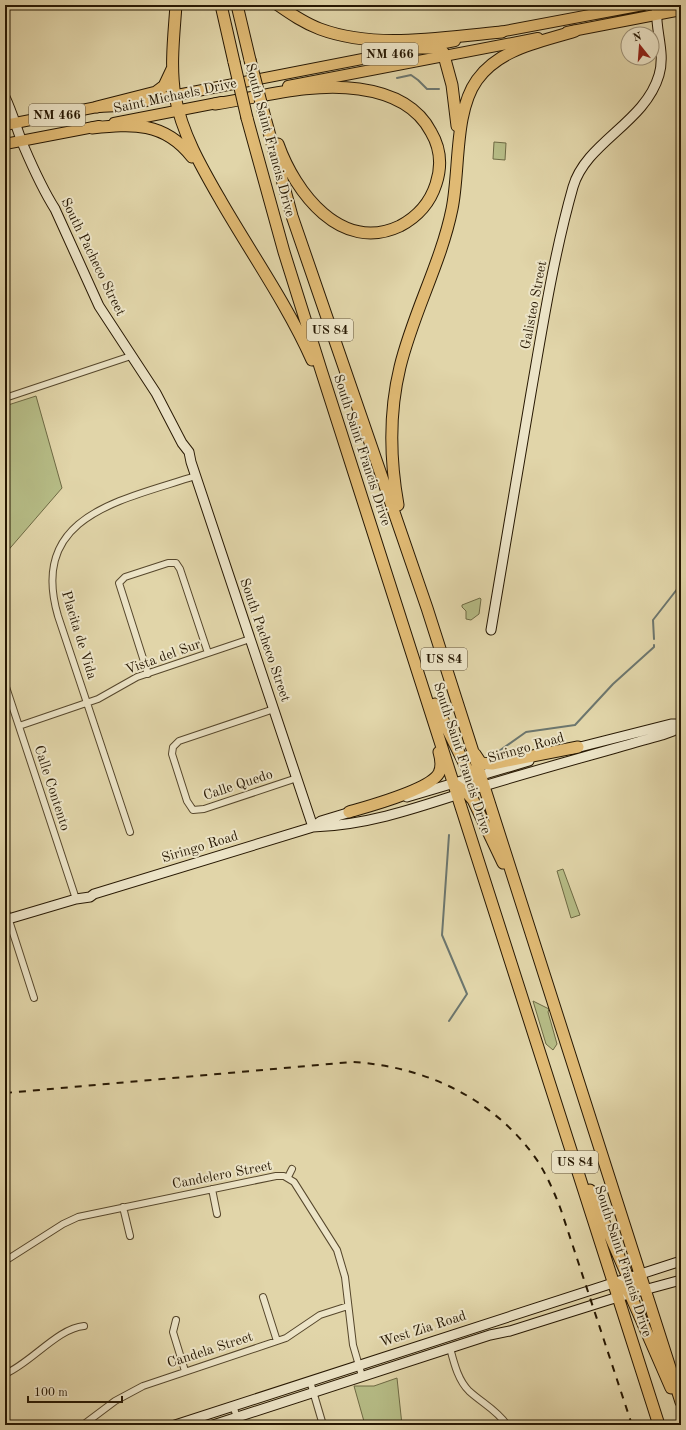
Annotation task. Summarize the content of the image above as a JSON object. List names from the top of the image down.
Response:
{
  "streets": {
    "highway": ["South Saint Francis Drive", "US 84"],
    "main road": ["NM 466", "Saint Michaels Drive"],
    "street": [
      "South Pacheco Street",
      "Galisteo Street",
      "Placita de Vida",
      "Vista del Sur",
      "Siringo Road",
      "Calle Quedo",
      "Calle Contento",
      "Candelero Street",
      "West Zia Road",
      "Candela Street"
    ]
  },
  "crossings": [
    ["Saint Michaels Drive", "South Pacheco Street"],
    ["Saint Michaels Drive", "Galisteo Street"],
    ["South Saint Francis Drive", "Siringo Road"],
    ["South Saint Francis Drive", "West Zia Road"],
    ["South Pacheco Street", "Placita de Vida"],
    ["South Pacheco Street", "Vista del Sur"],
    ["South Pacheco Street", "Siringo Road"],
    ["South Pacheco Street", "Calle Quedo"],
    ["Placita de Vida", "Vista del Sur"],
    ["Vista del Sur", "Calle Contento"],
    ["Siringo Road", "Calle Contento"],
    ["Candelero Street", "West Zia Road"],
    ["Candelero Street", "Candela Street"]
  ],
  "scale_bar": "100 m",
  "north": "top"
}
